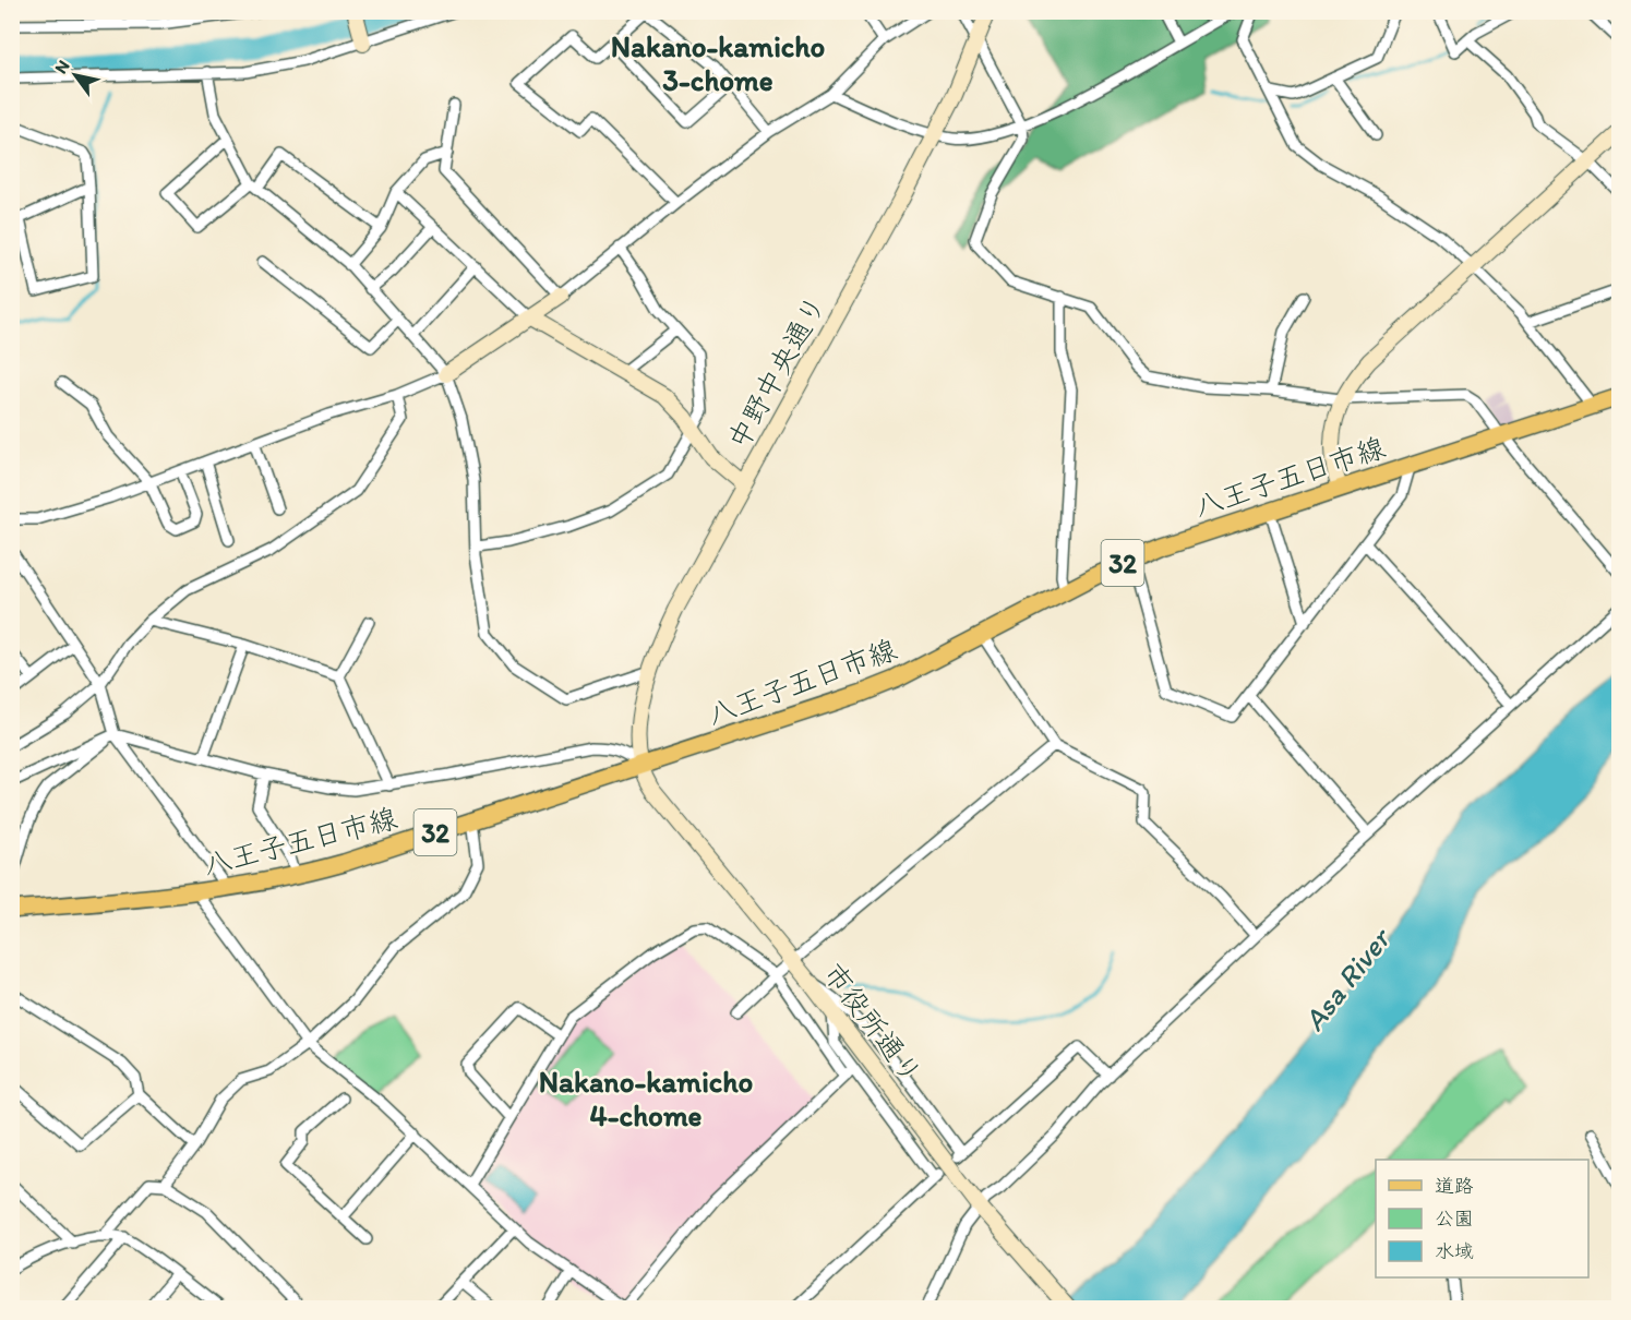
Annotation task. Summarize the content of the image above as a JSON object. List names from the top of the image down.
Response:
{
  "streets": {
    "main road": ["八王子五日市線", "32"],
    "street": ["中野中央通り", "市役所通り"]
  },
  "crossings": [
    ["中野中央通り", "八王子五日市線"],
    ["中野中央通り", "市役所通り"],
    ["八王子五日市線", "市役所通り"]
  ],
  "districts": ["Nakano-kamicho 3-chome", "Nakano-kamicho 4-chome"],
  "water": ["Asa River"],
  "legend": ["道路", "公園", "水域"],
  "north": "top left"
}
